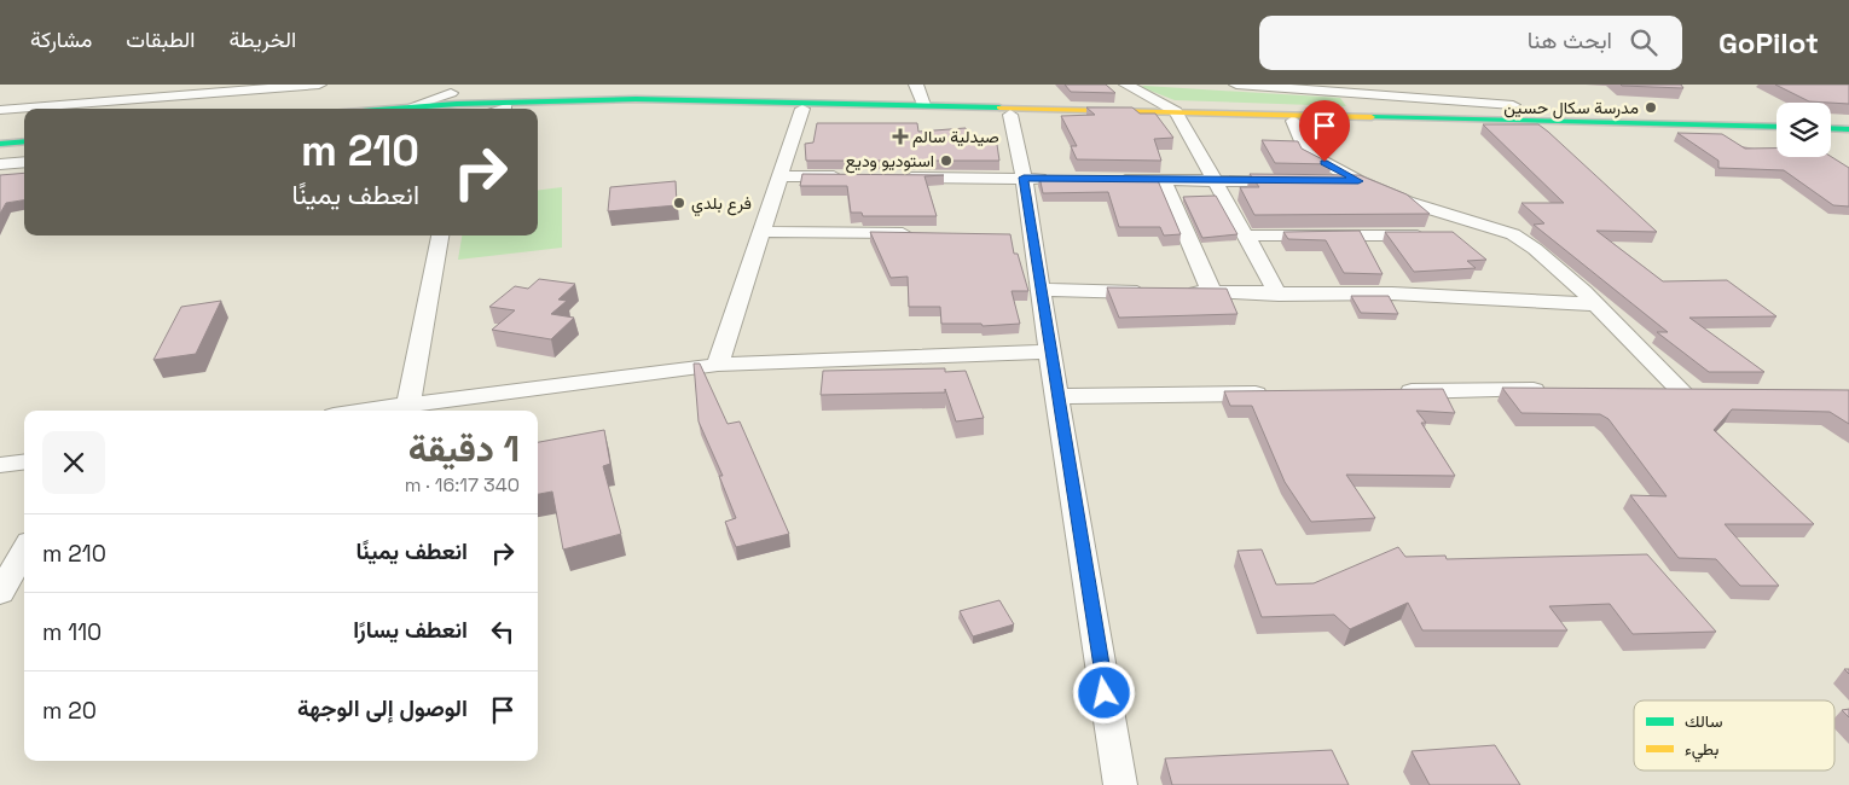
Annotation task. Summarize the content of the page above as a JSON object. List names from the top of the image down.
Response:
{
  "places": {
    "other": ["مدرسة سكال حسين", "استوديو وديع", "فرع بلدي"],
    "health": ["صيدلية سالم"]
  },
  "legend": ["سالك", "بطيء"],
  "page": {
    "header": "GoPilot",
    "search": "ابحث هنا",
    "nav": ["الخريطة", "الطبقات", "مشاركة"],
    "turn": ["210 m", "انعطف يمينًا"],
    "heading": ["1 دقيقة", "340 m · 16:17"],
    "list": [
      {
        "name": "انعطف يمينًا",
        "value": "210 m"
      },
      {
        "name": "انعطف يسارًا",
        "value": "110 m"
      },
      {
        "name": "الوصول إلى الوجهة",
        "value": "20 m"
      }
    ]
  }
}
